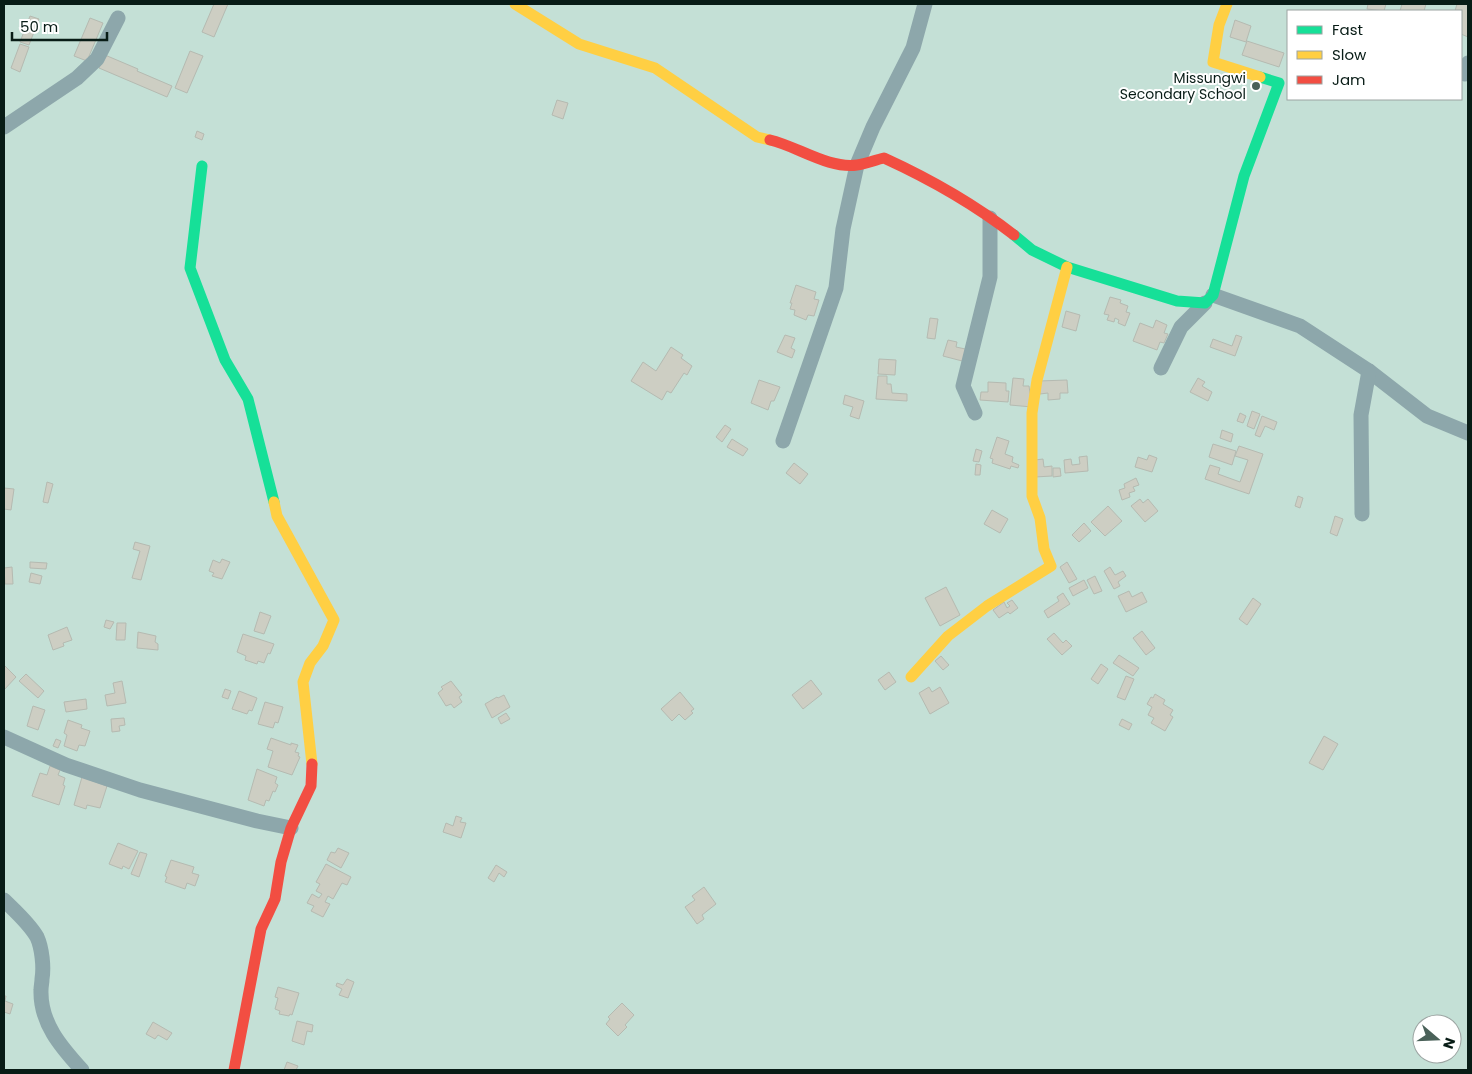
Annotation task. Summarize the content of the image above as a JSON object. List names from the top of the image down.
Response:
{
  "places": ["Missungwi Secondary School"],
  "legend": ["Fast", "Slow", "Jam"],
  "scale_bar": "50 m",
  "north": "right"
}
